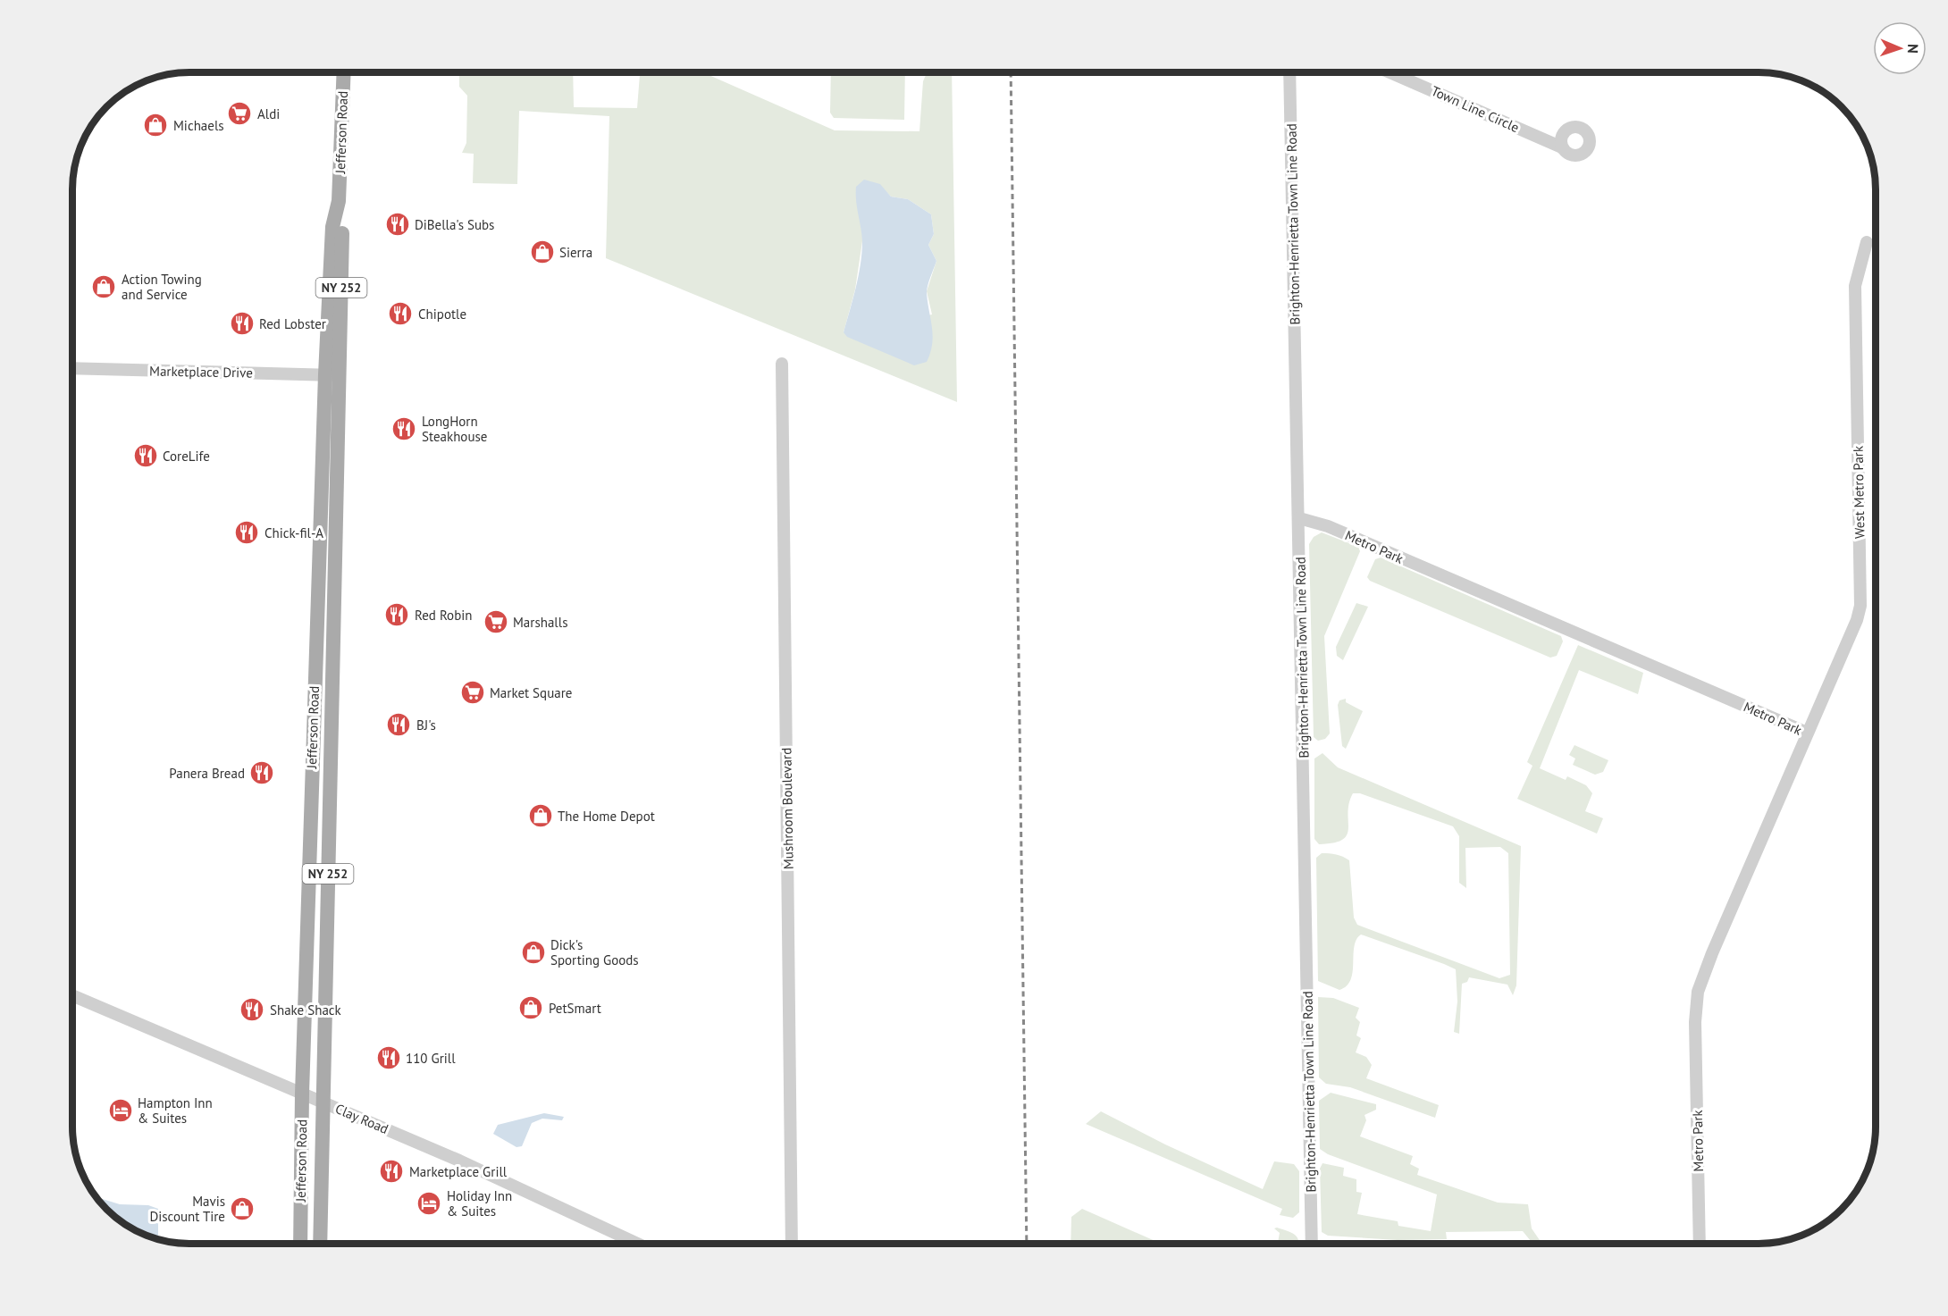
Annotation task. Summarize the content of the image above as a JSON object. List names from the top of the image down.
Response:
{
  "streets": {
    "main road": ["Jefferson Road", "NY 252"],
    "street": [
      "Town Line Circle",
      "Brighton-Henrietta Town Line Road",
      "Marketplace Drive",
      "West Metro Park",
      "Metro Park",
      "Mushroom Boulevard",
      "Clay Road"
    ]
  },
  "crossings": [
    ["Jefferson Road", "Marketplace Drive"],
    ["Jefferson Road", "Clay Road"],
    ["Brighton-Henrietta Town Line Road", "Metro Park"],
    ["West Metro Park", "Metro Park"]
  ],
  "places": {
    "supermarket": ["Aldi", "Marshalls", "Market Square"],
    "shop": [
      "Michaels",
      "Sierra",
      "Action Towing and Service",
      "The Home Depot",
      "Dick's Sporting Goods",
      "PetSmart",
      "Mavis Discount Tire"
    ],
    "restaurant": [
      "DiBella's Subs",
      "Chipotle",
      "Red Lobster",
      "LongHorn Steakhouse",
      "CoreLife",
      "Chick-fil-A",
      "Red Robin",
      "BJ's",
      "Panera Bread",
      "Shake Shack",
      "110 Grill",
      "Marketplace Grill"
    ],
    "hotel": ["Hampton Inn & Suites", "Holiday Inn & Suites"]
  },
  "north": "right"
}
